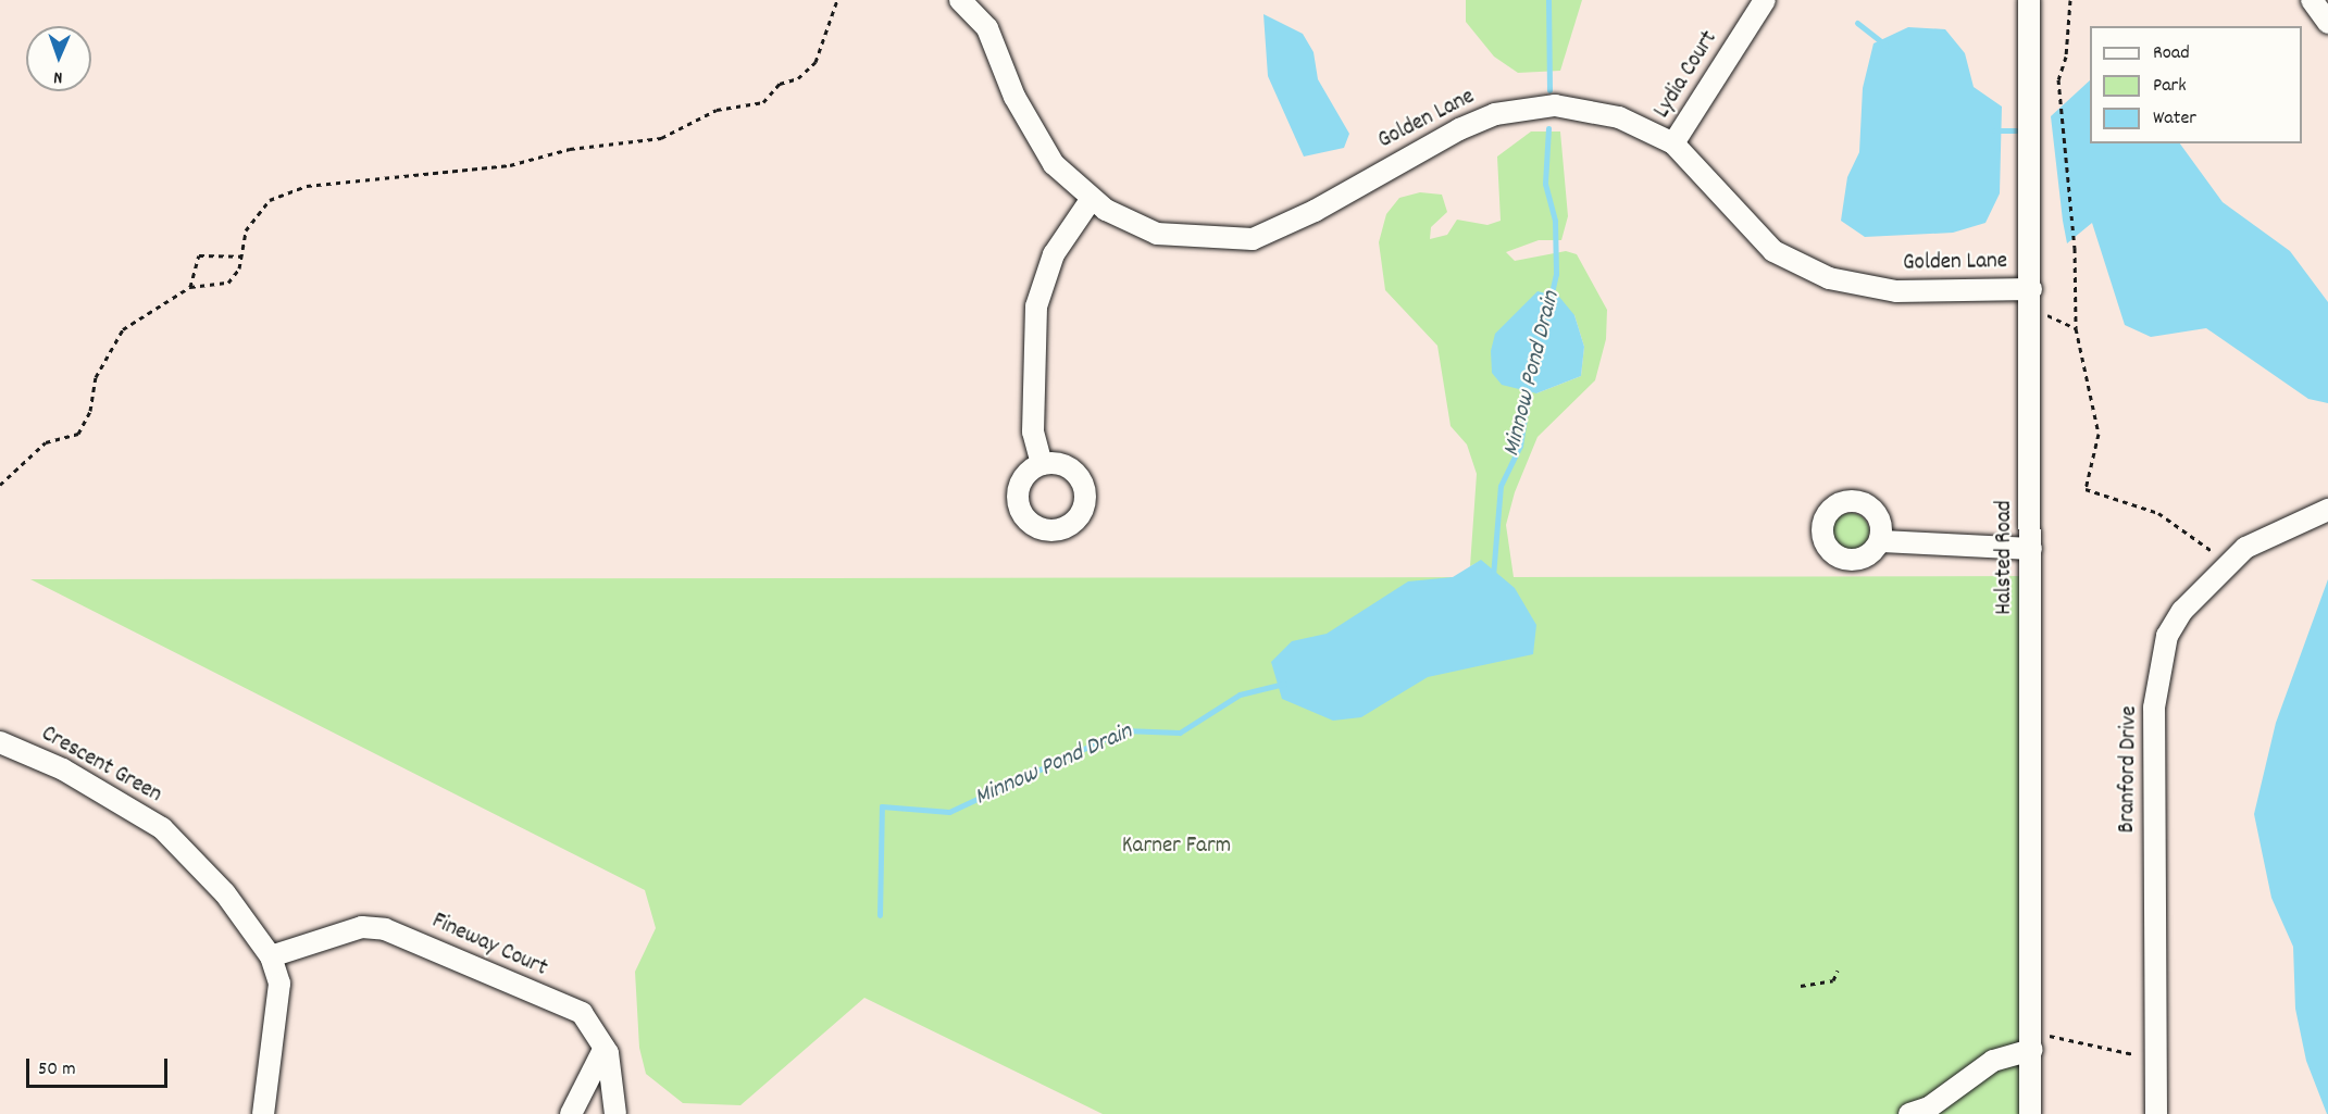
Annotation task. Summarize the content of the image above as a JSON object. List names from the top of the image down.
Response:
{
  "streets": {
    "street": [
      "Lydia Court",
      "Golden Lane",
      "Halsted Road",
      "Crescent Green",
      "Branford Drive",
      "Fineway Court"
    ]
  },
  "crossings": [
    ["Lydia Court", "Golden Lane"],
    ["Golden Lane", "Halsted Road"],
    ["Crescent Green", "Fineway Court"]
  ],
  "water": ["Minnow Pond Drain"],
  "parks": ["Karner Farm"],
  "legend": ["Road", "Park", "Water"],
  "scale_bar": "50 m",
  "north": "bottom"
}
